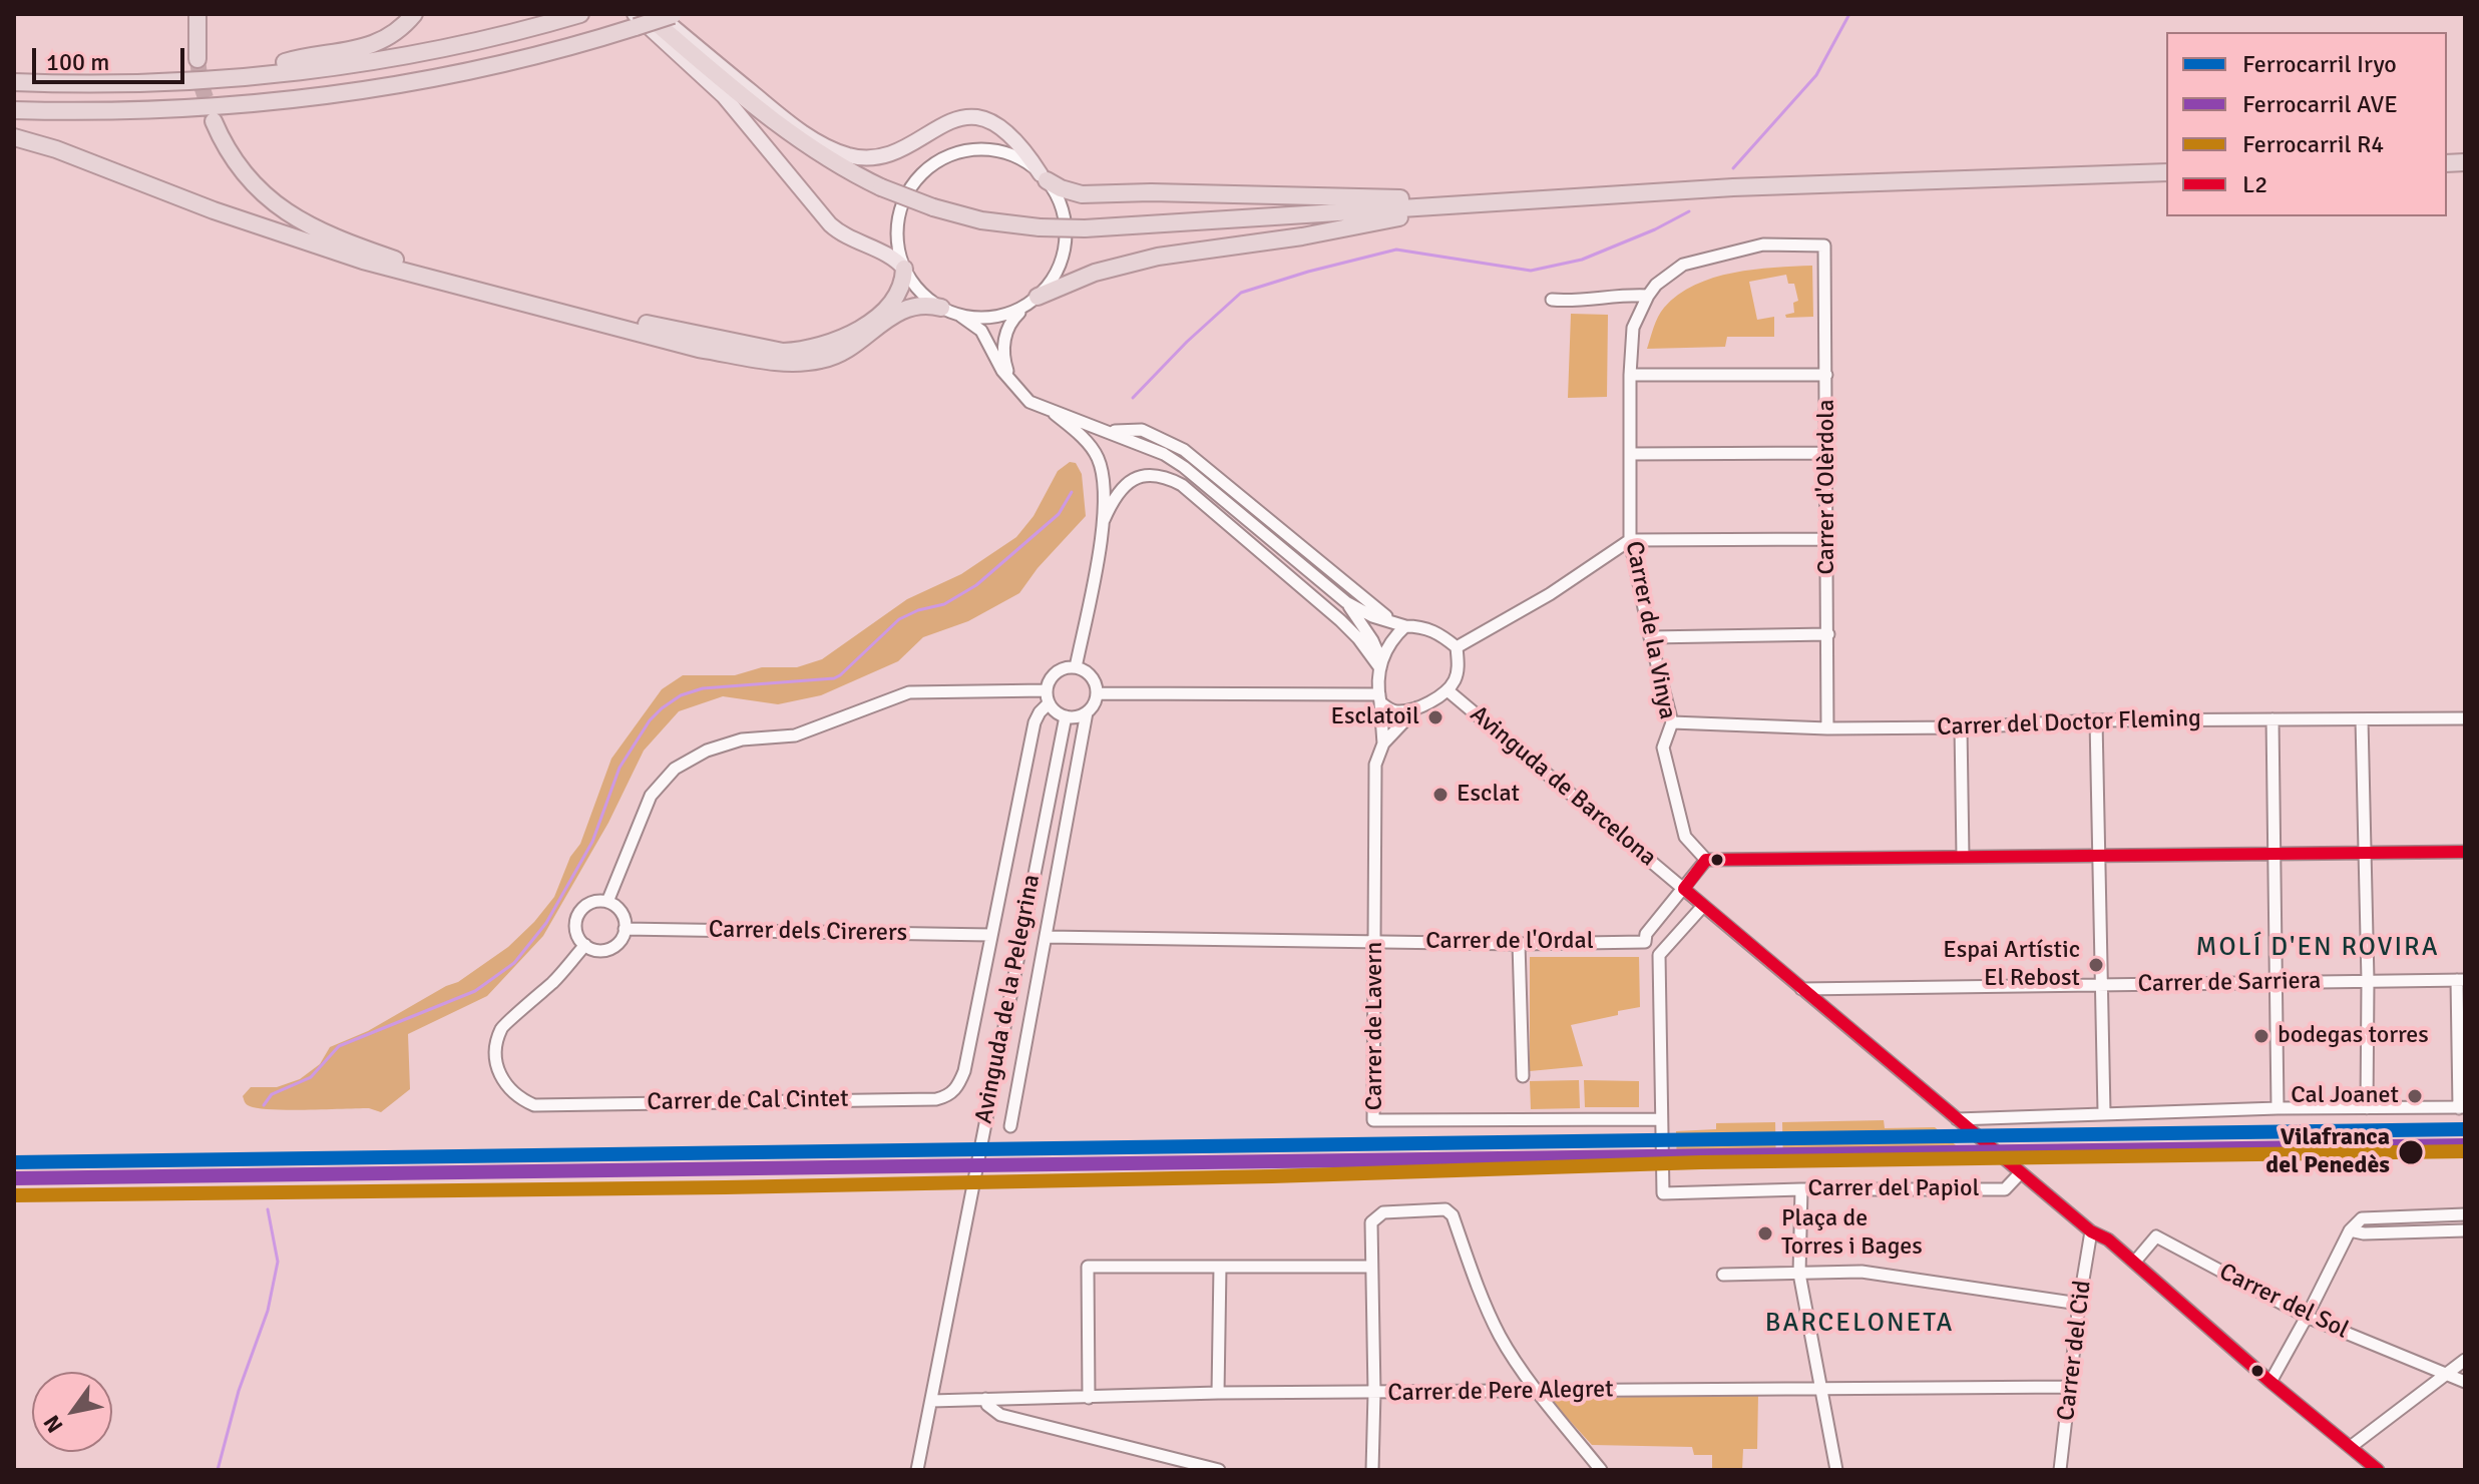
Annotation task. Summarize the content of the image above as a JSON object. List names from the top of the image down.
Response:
{
  "streets": {
    "street": [
      "Carrer d'Olèrdola",
      "Carrer de la Vinya",
      "Carrer del Doctor Fleming",
      "Avinguda de Barcelona",
      "Carrer dels Cirerers",
      "Carrer de l'Ordal",
      "Carrer de Sarriera",
      "Avinguda de la Pelegrina",
      "Carrer de Lavern",
      "Carrer de Cal Cintet",
      "Carrer del Papiol",
      "Carrer del Sol",
      "Carrer del Cid",
      "Carrer de Pere Alegret"
    ]
  },
  "crossings": [
    ["Carrer d'Olèrdola", "Carrer de la Vinya"],
    ["Carrer d'Olèrdola", "Carrer del Doctor Fleming"],
    ["Carrer de la Vinya", "Carrer del Doctor Fleming"],
    ["Avinguda de Barcelona", "Carrer de Sarriera"],
    ["Avinguda de Barcelona", "Carrer de Lavern"],
    ["Avinguda de Barcelona", "Carrer del Papiol"],
    ["Avinguda de Barcelona", "Carrer del Sol"],
    ["Avinguda de Barcelona", "Carrer del Cid"],
    ["Carrer dels Cirerers", "Avinguda de la Pelegrina"],
    ["Carrer dels Cirerers", "Carrer de Cal Cintet"],
    ["Carrer de l'Ordal", "Avinguda de la Pelegrina"],
    ["Carrer de l'Ordal", "Carrer de Lavern"],
    ["Avinguda de la Pelegrina", "Carrer de Cal Cintet"],
    ["Avinguda de la Pelegrina", "Carrer de Pere Alegret"],
    ["Carrer de Lavern", "Carrer del Papiol"],
    ["Carrer del Cid", "Carrer de Pere Alegret"]
  ],
  "districts": ["MOLÍ D'EN ROVIRA", "BARCELONETA"],
  "places": [
    "Esclatoil",
    "Esclat",
    "Espai Artístic El Rebost",
    "bodegas torres",
    "Cal Joanet",
    "Vilafranca del Penedès",
    "Plaça de Torres i Bages"
  ],
  "lines": [
    "transit line L2",
    "rail line Iryo",
    "rail line AVE",
    "rail line R4"
  ],
  "legend": [
    "Ferrocarril Iryo",
    "Ferrocarril AVE",
    "Ferrocarril R4",
    "L2"
  ],
  "scale_bar": "100 m",
  "north": "bottom left"
}
